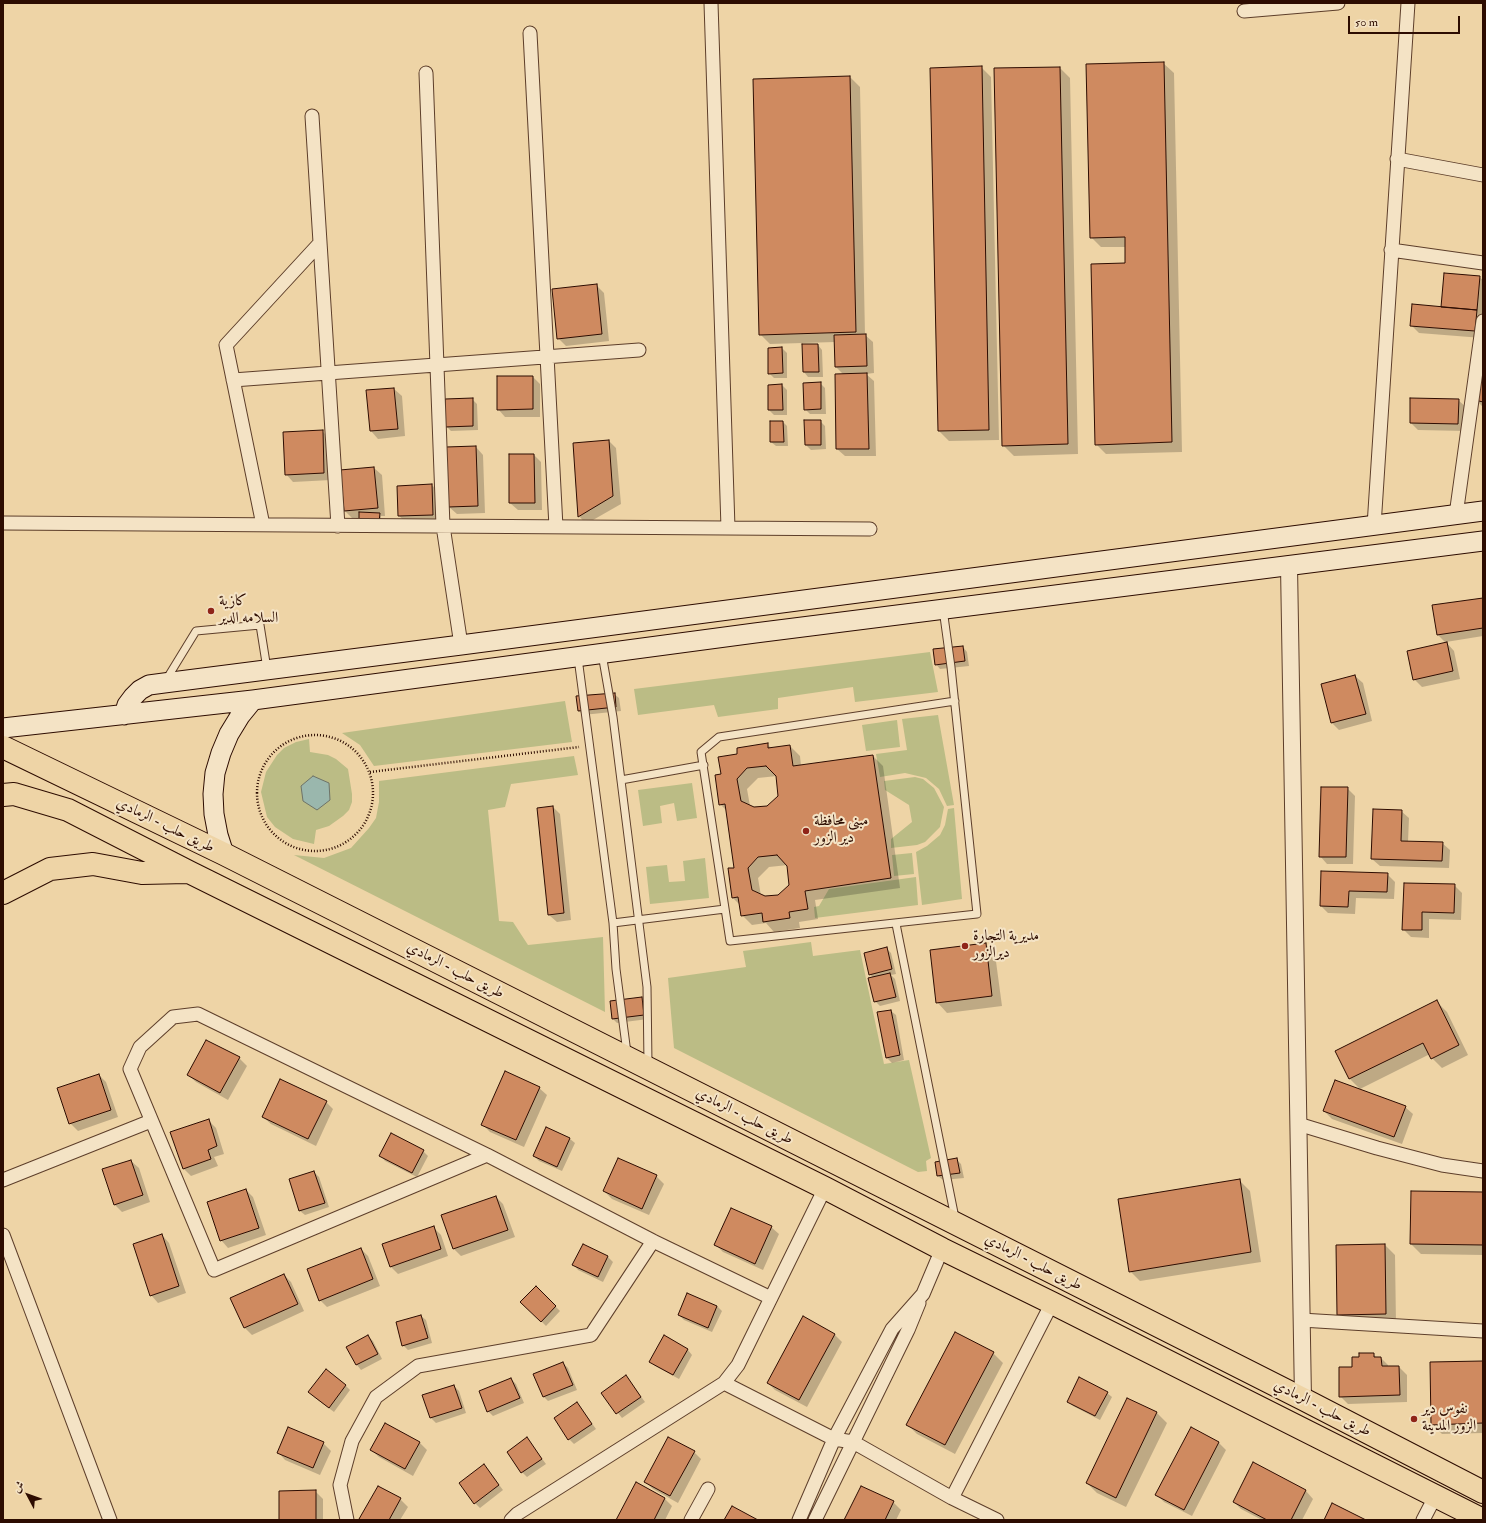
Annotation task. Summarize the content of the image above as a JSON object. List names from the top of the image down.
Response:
{
  "streets": {
    "highway": ["طريق حلب - الرمادي"]
  },
  "places": [
    "كازية السلامه الدير",
    "مبنى محافظة دير الزور",
    "مديرية التجارة ديرالزور",
    "نفوس دير الزور المدينة"
  ],
  "scale_bar": "50 m",
  "north": "top left"
}
